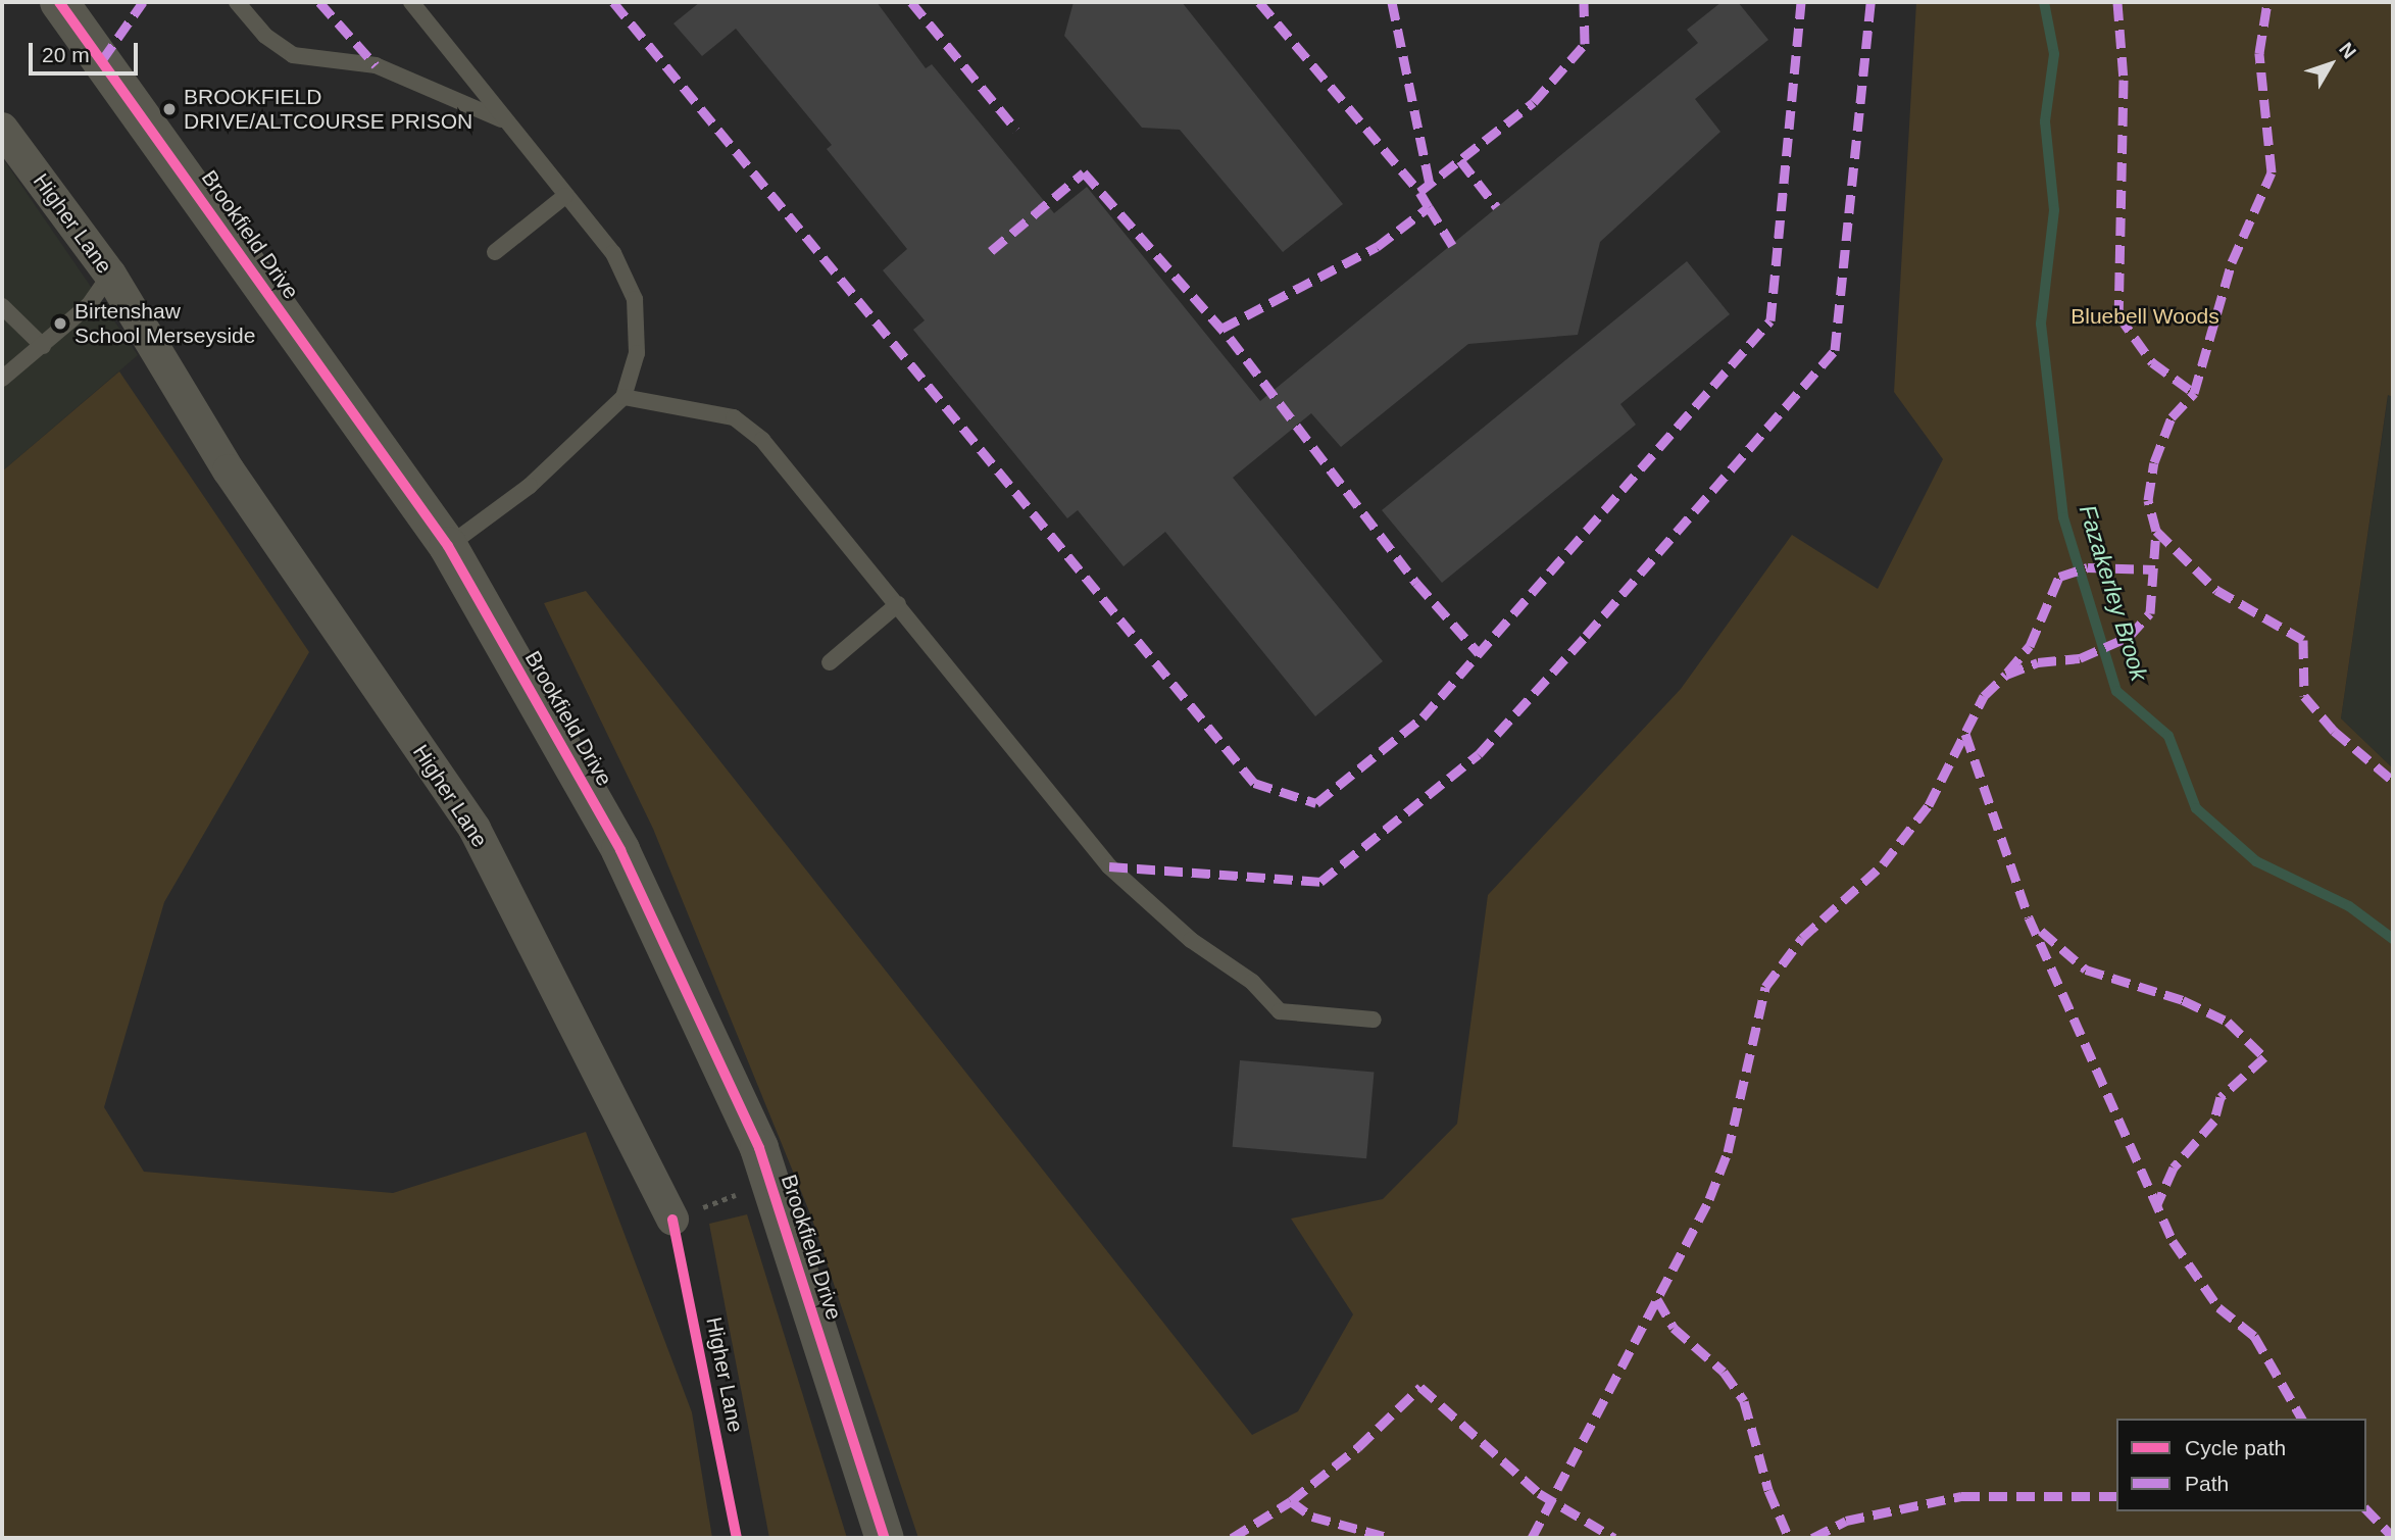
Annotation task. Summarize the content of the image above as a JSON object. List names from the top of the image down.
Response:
{
  "streets": {
    "street": ["Higher Lane", "Brookfield Drive"]
  },
  "water": ["Fazakerley Brook"],
  "parks": ["Bluebell Woods"],
  "places": ["BROOKFIELD DRIVE/ALTCOURSE PRISON", "Birtenshaw School Merseyside"],
  "legend": ["Cycle path", "Path"],
  "scale_bar": "20 m",
  "north": "top right"
}
